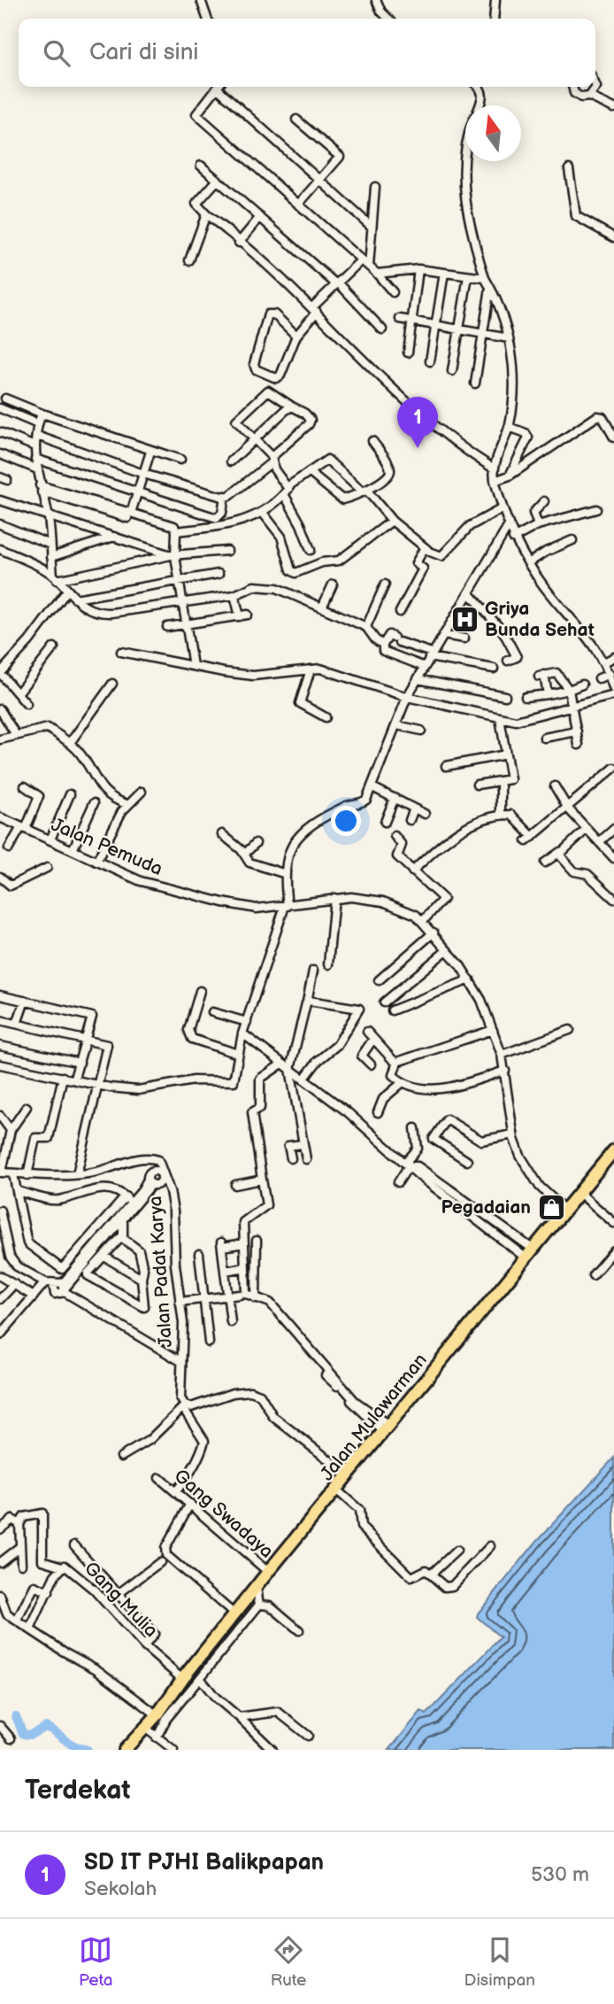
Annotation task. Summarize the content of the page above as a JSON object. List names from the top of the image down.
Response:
{
  "streets": {
    "highway": ["Jalan Mulawarman"],
    "street": [
      "Jalan Pemuda",
      "Jalan Padat Karya",
      "Gang Swadaya",
      "Gang Mulia"
    ]
  },
  "crossings": [
    ["Jalan Pemuda", "Jalan Mulawarman"],
    ["Jalan Mulawarman", "Gang Swadaya"],
    ["Jalan Mulawarman", "Gang Mulia"]
  ],
  "places": {
    "hospital": ["Griya Bunda Sehat"],
    "shop": ["Pegadaian"]
  },
  "north": "top",
  "page": {
    "search": "Cari di sini",
    "pins": "1",
    "heading": "Terdekat",
    "list": [
      {
        "mark": "1",
        "name": "SD IT PJHI Balikpapan",
        "note": "Sekolah",
        "value": "530 m"
      }
    ],
    "nav": ["Peta", "Rute", "Disimpan"]
  }
}
